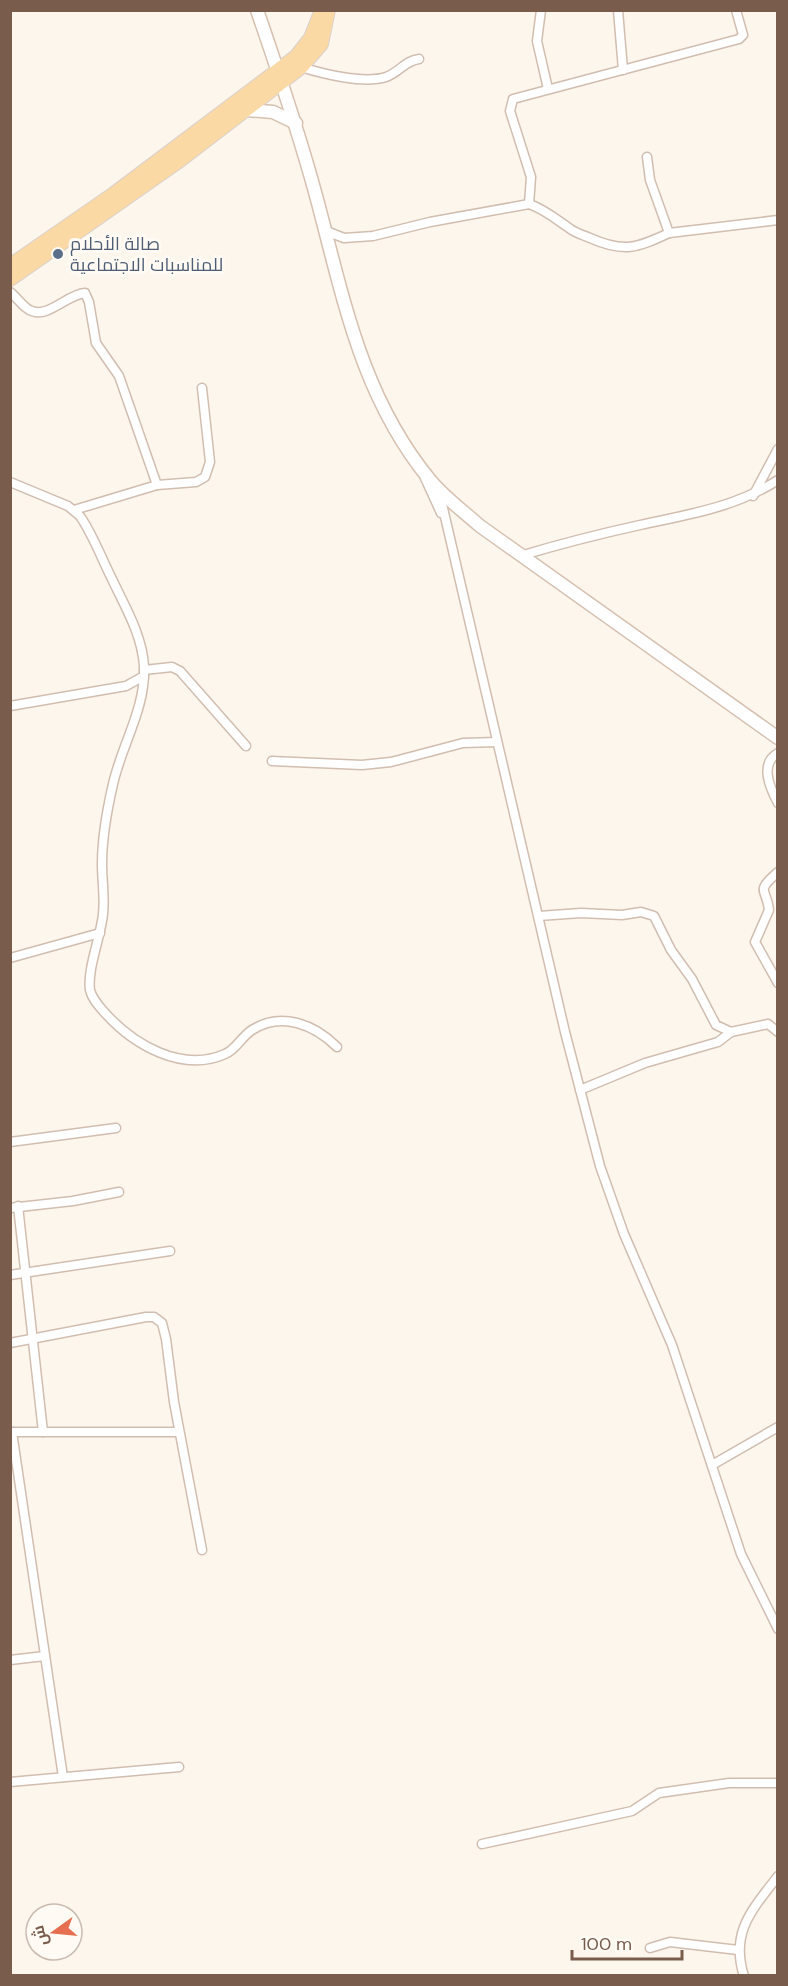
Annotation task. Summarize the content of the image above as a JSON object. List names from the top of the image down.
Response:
{
  "places": ["صالة الأحلام للمناسبات الاجتماعية"],
  "scale_bar": "100 m",
  "north": "left"
}
